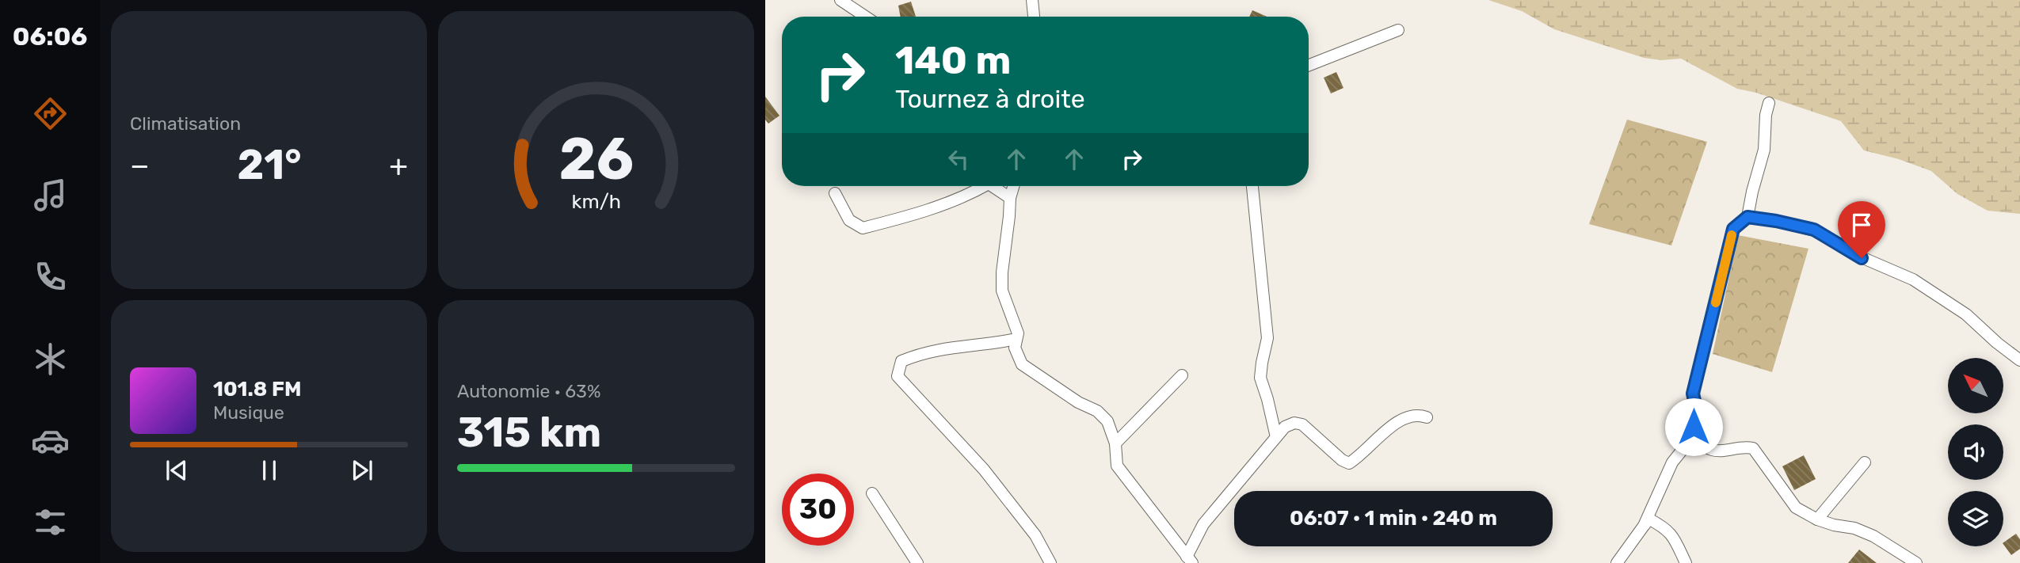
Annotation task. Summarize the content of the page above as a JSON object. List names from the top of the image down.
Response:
{
  "north": "top left",
  "page": {
    "tabs": "06:06",
    "tile": [
      "Climatisation",
      ["Autonomie · 63%", "315 km"]
    ],
    "turn": ["140 m", "Tournez à droite"],
    "heat": ["−", "21°", "+"],
    "song": ["101.8 FM", "Musique"],
    "limit": "30",
    "trip": "06:07 · 1 min · 240 m",
    "gauge": ["26", "km/h"]
  }
}
